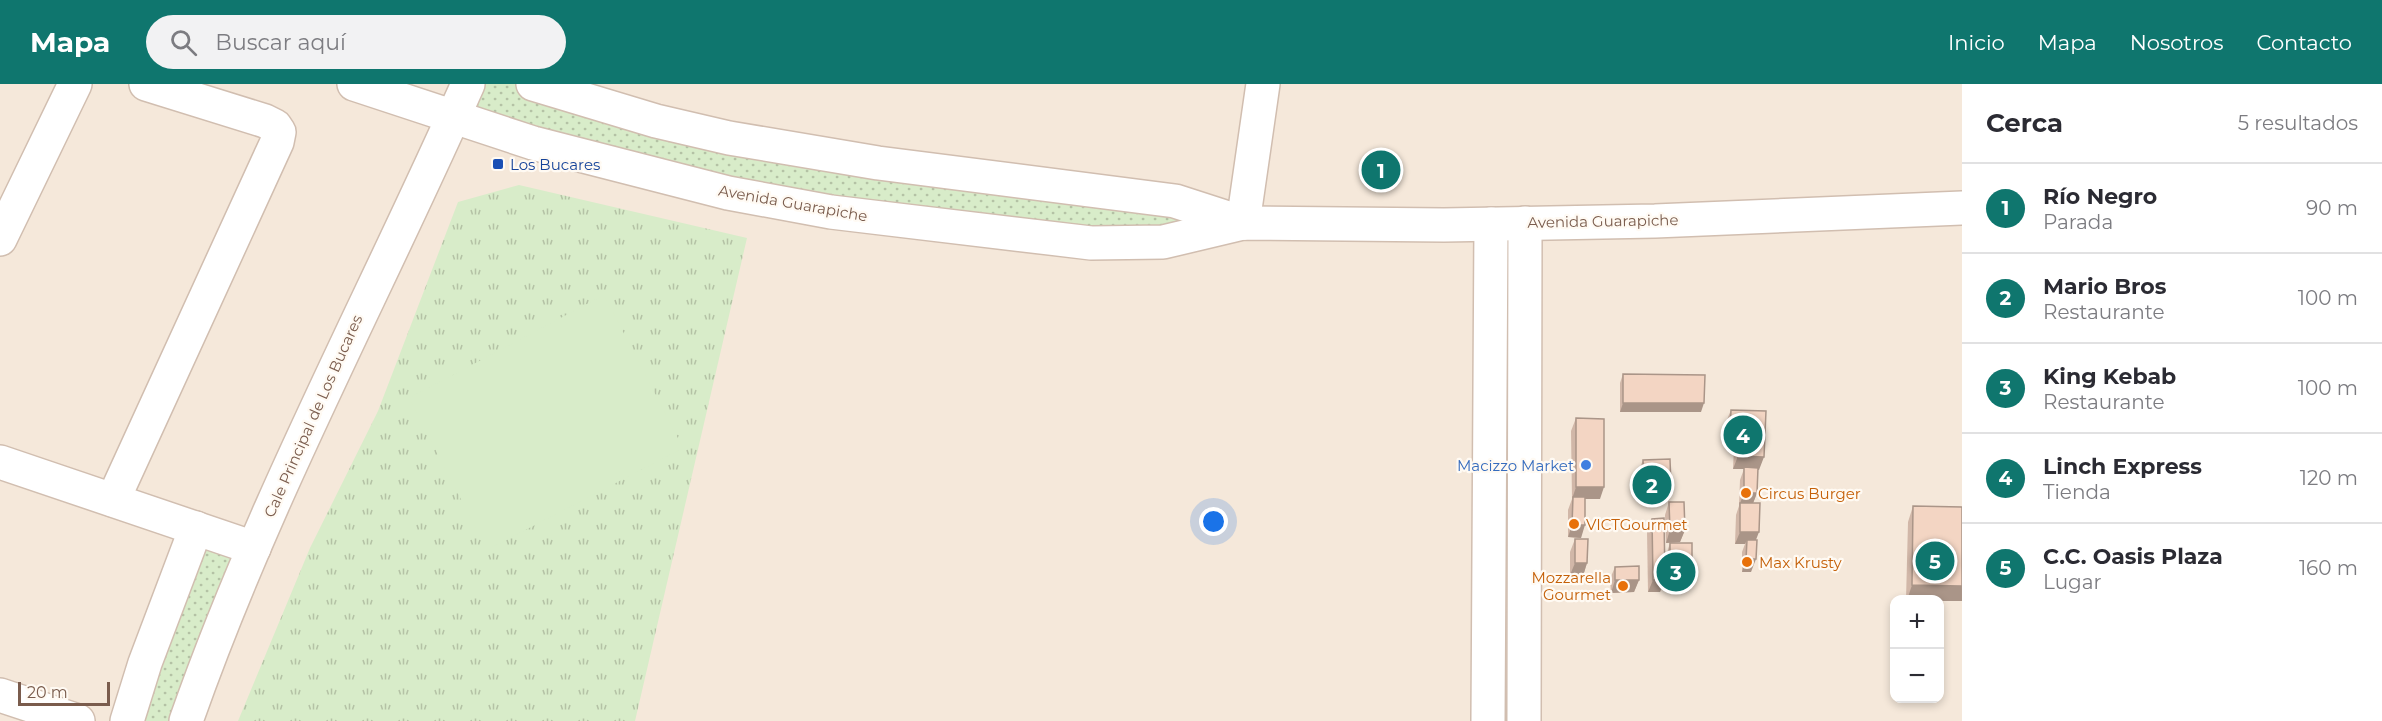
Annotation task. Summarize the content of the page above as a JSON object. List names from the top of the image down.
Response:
{
  "streets": {
    "street": ["Avenida Guarapiche", "Cale Principal de Los Bucares"]
  },
  "crossings": [
    ["Avenida Guarapiche", "Cale Principal de Los Bucares"]
  ],
  "places": {
    "transit": ["Los Bucares"],
    "other": [
      "Macizzo Market",
      "Circus Burger",
      "VICTGourmet",
      "Max Krusty",
      "Mozzarella Gourmet"
    ]
  },
  "scale_bar": "20 m",
  "page": {
    "header": "Mapa",
    "search": "Buscar aquí",
    "nav": [
      "Inicio",
      "Mapa",
      "Nosotros",
      "Contacto"
    ],
    "heading": ["Cerca", "5 resultados"],
    "pins": [
      "1",
      "4",
      "2",
      "5",
      "3"
    ],
    "list": [
      {
        "mark": "1",
        "name": "Río Negro",
        "note": "Parada",
        "value": "90 m"
      },
      {
        "mark": "2",
        "name": "Mario Bros",
        "note": "Restaurante",
        "value": "100 m"
      },
      {
        "mark": "3",
        "name": "King Kebab",
        "note": "Restaurante",
        "value": "100 m"
      },
      {
        "mark": "4",
        "name": "Linch Express",
        "note": "Tienda",
        "value": "120 m"
      },
      {
        "mark": "5",
        "name": "C.C. Oasis Plaza",
        "note": "Lugar",
        "value": "160 m"
      }
    ],
    "map_buttons": ["+", "−"],
    "scale": "20 m"
  }
}
